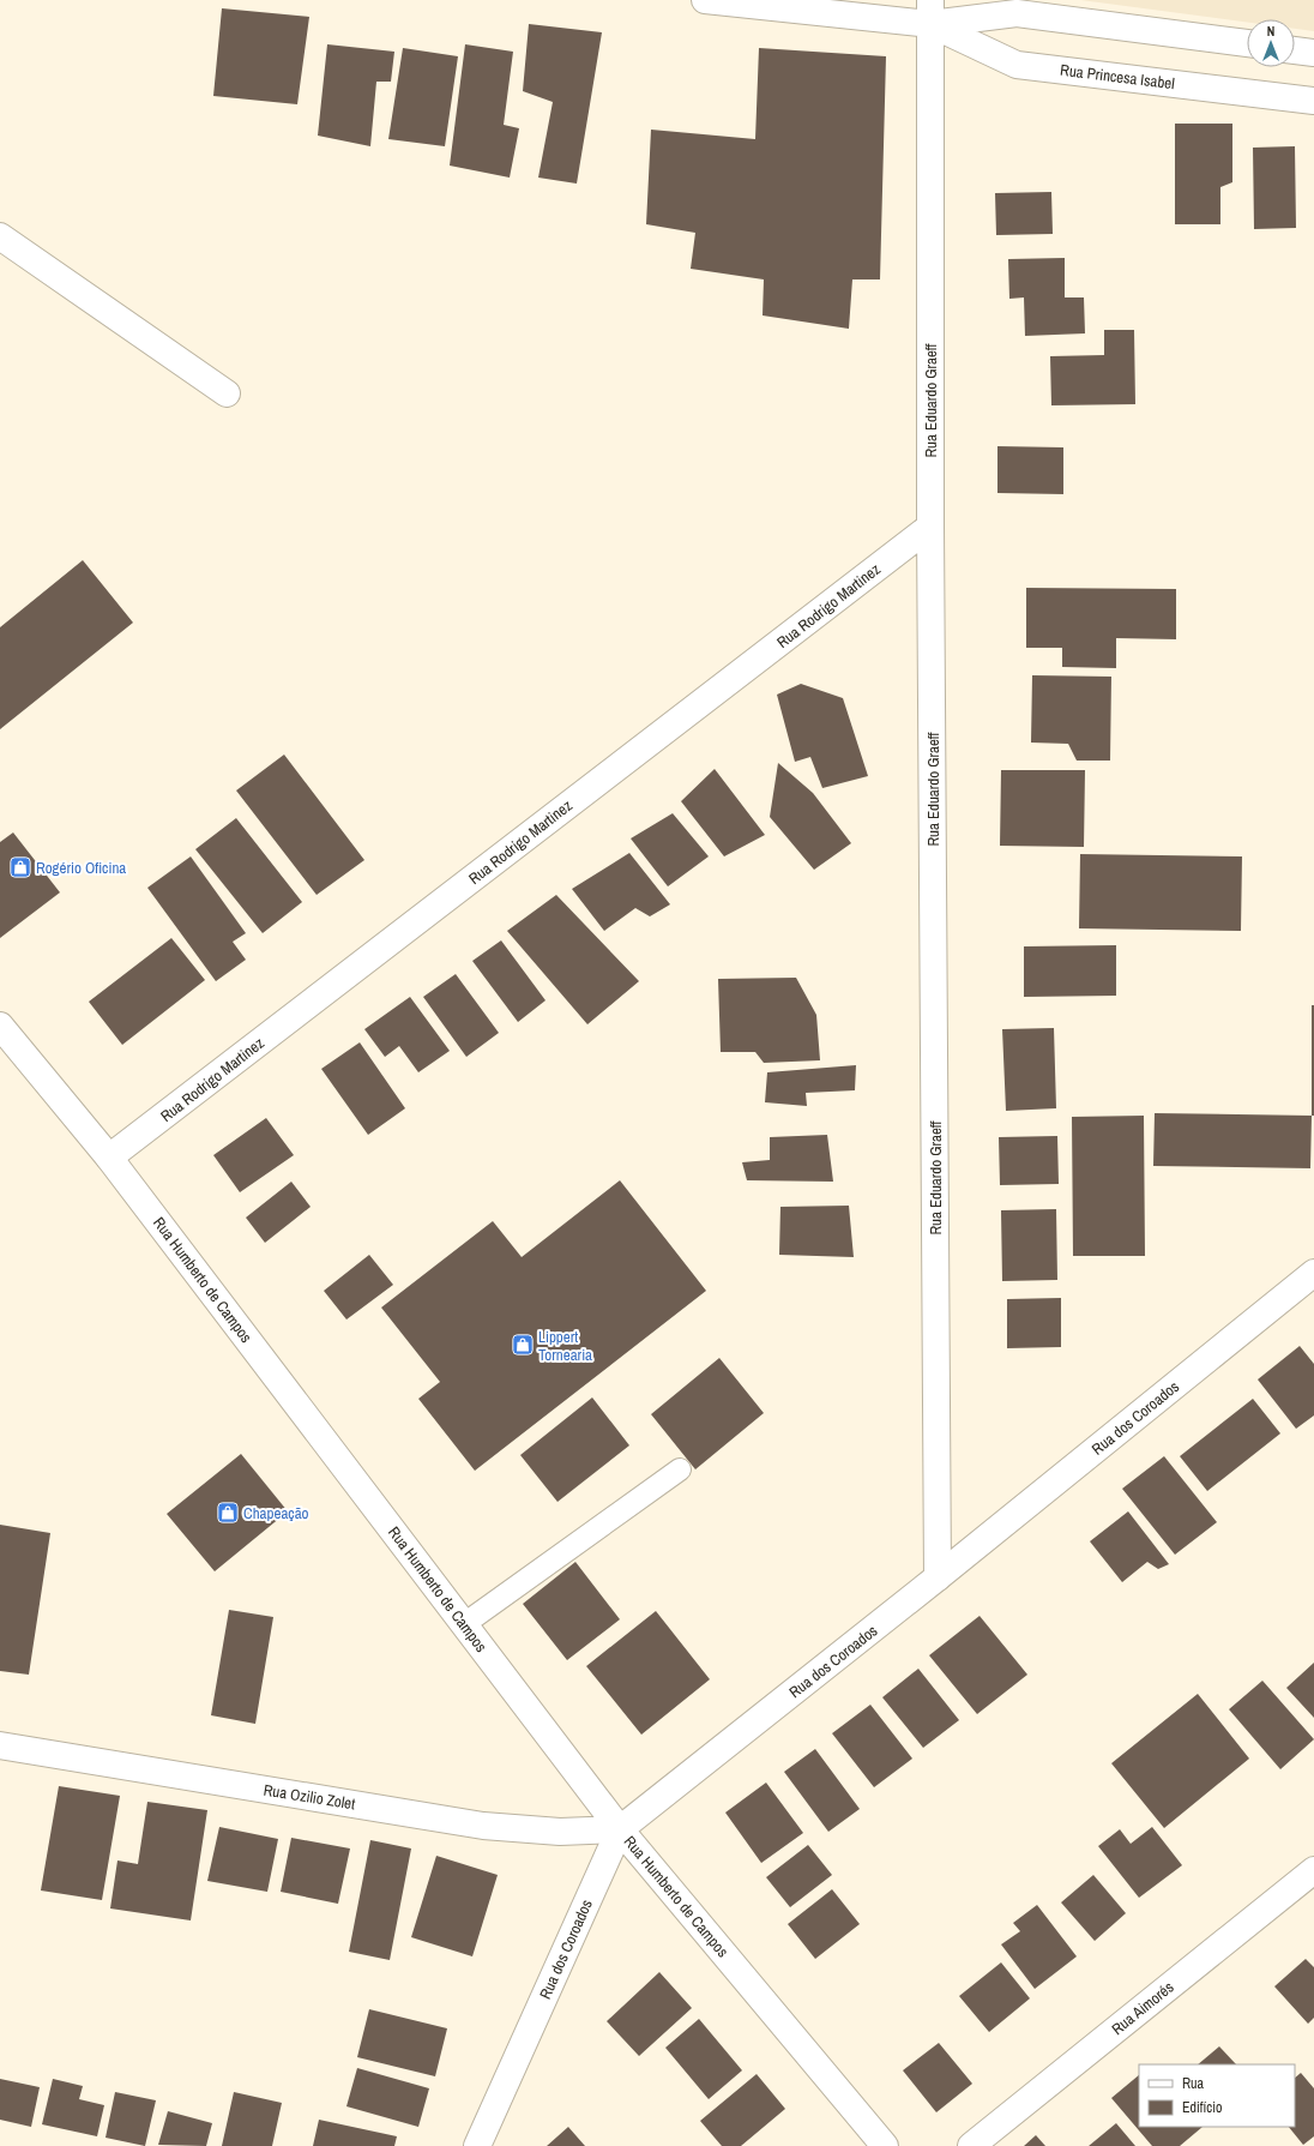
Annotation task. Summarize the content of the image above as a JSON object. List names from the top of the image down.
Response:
{
  "streets": {
    "street": [
      "Rua Princesa Isabel",
      "Rua Eduardo Graeff",
      "Rua Rodrigo Martinez",
      "Rua Humberto de Campos",
      "Rua dos Coroados",
      "Rua Ozilio Zolet",
      "Rua Aimorés"
    ]
  },
  "crossings": [
    ["Rua Princesa Isabel", "Rua Eduardo Graeff"],
    ["Rua Eduardo Graeff", "Rua Rodrigo Martinez"],
    ["Rua Eduardo Graeff", "Rua dos Coroados"],
    ["Rua Rodrigo Martinez", "Rua Humberto de Campos"],
    ["Rua Humberto de Campos", "Rua dos Coroados"],
    ["Rua Humberto de Campos", "Rua Ozilio Zolet"],
    ["Rua dos Coroados", "Rua Ozilio Zolet"]
  ],
  "places": {
    "shop": ["Rogério Oficina", "Lippert Tornearia", "Chapeação"]
  },
  "legend": ["Rua", "Edifício"],
  "north": "top"
}
